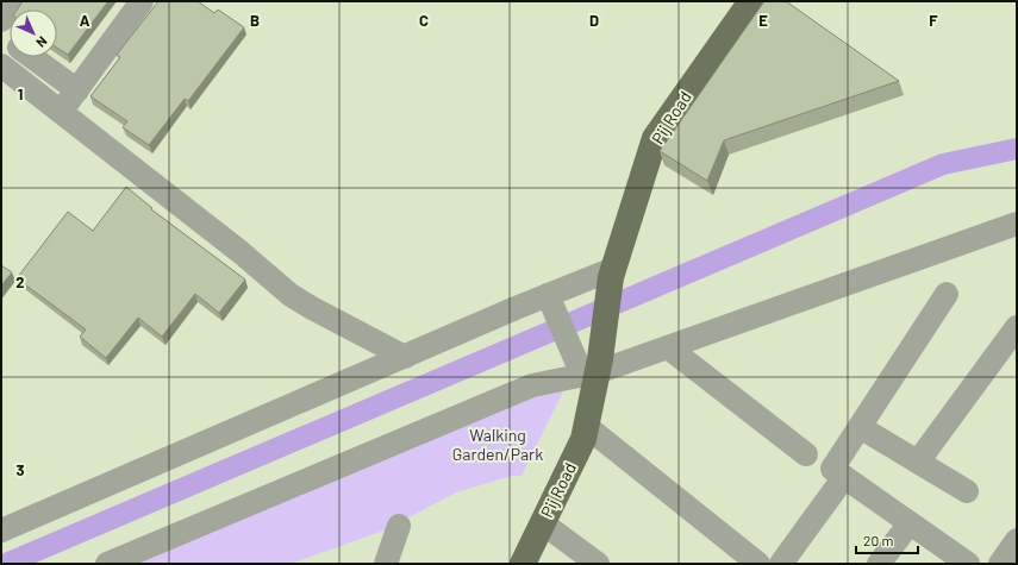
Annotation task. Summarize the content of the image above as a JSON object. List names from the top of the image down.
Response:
{
  "streets": {
    "main road": ["Pij Road"]
  },
  "parks": ["Walking Garden/Park"],
  "scale_bar": "20 m",
  "north": "bottom right",
  "grid": {
    "columns": [
      "A",
      "B",
      "C",
      "D",
      "E",
      "F"
    ],
    "rows": ["1", "2", "3"]
  }
}
